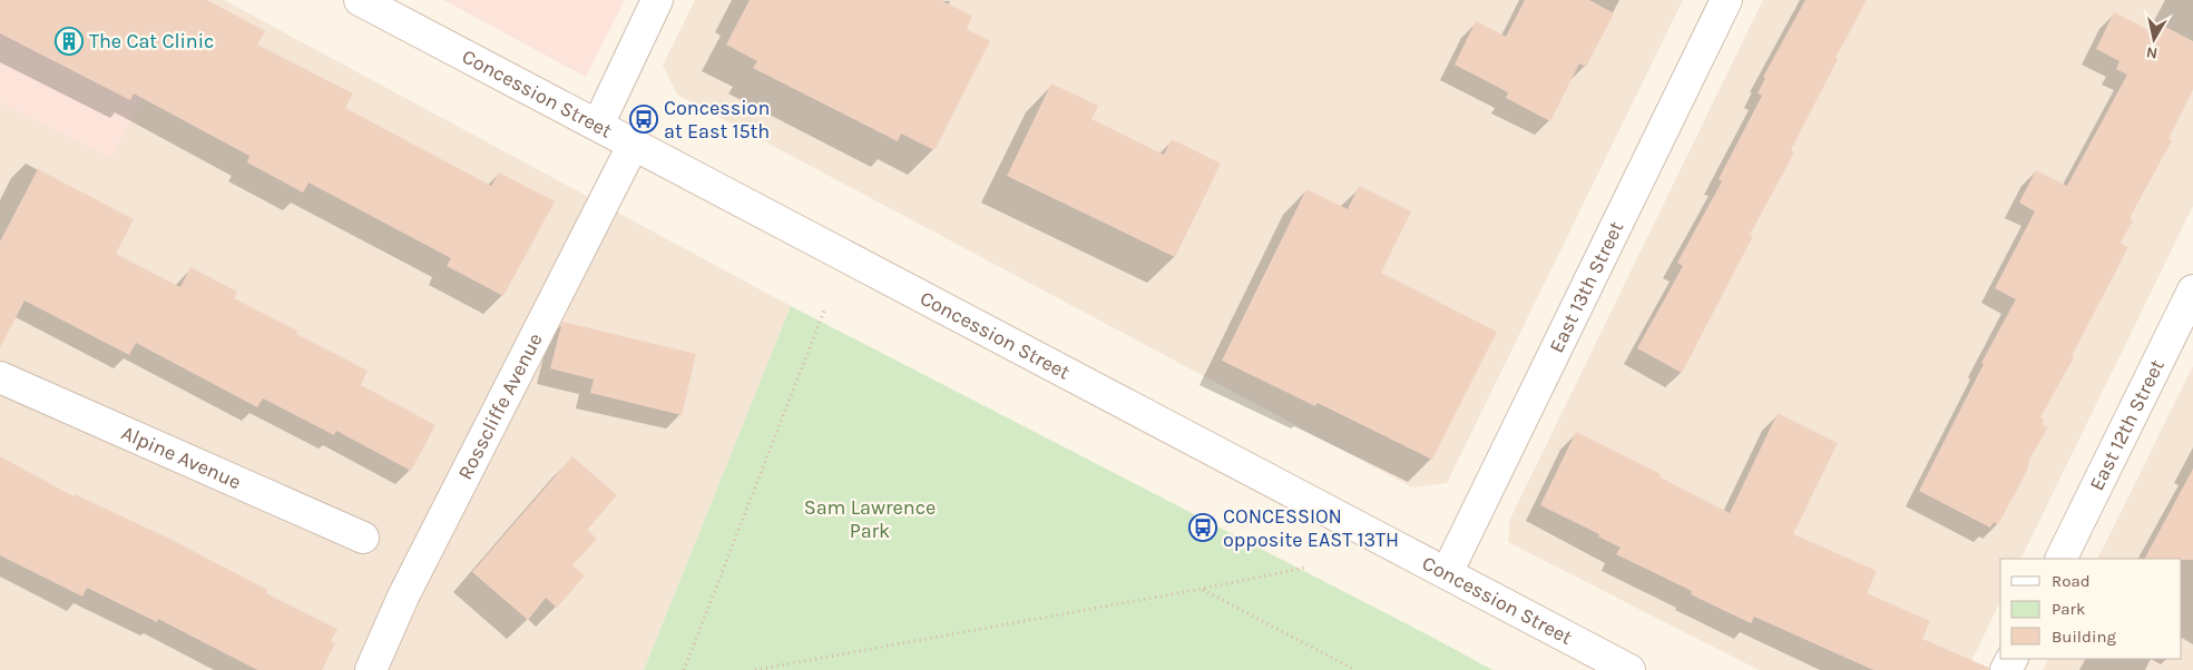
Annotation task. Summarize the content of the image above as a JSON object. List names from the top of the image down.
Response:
{
  "streets": {
    "street": [
      "Concession Street",
      "East 13th Street",
      "Rosscliffe Avenue",
      "East 12th Street",
      "Alpine Avenue"
    ]
  },
  "crossings": [
    ["Concession Street", "East 13th Street"],
    ["Concession Street", "Rosscliffe Avenue"]
  ],
  "parks": ["Sam Lawrence Park"],
  "places": {
    "building": ["The Cat Clinic"],
    "bus stop": ["Concession at East 15th", "CONCESSION opposite EAST 13TH"]
  },
  "legend": ["Road", "Park", "Building"],
  "north": "bottom"
}
